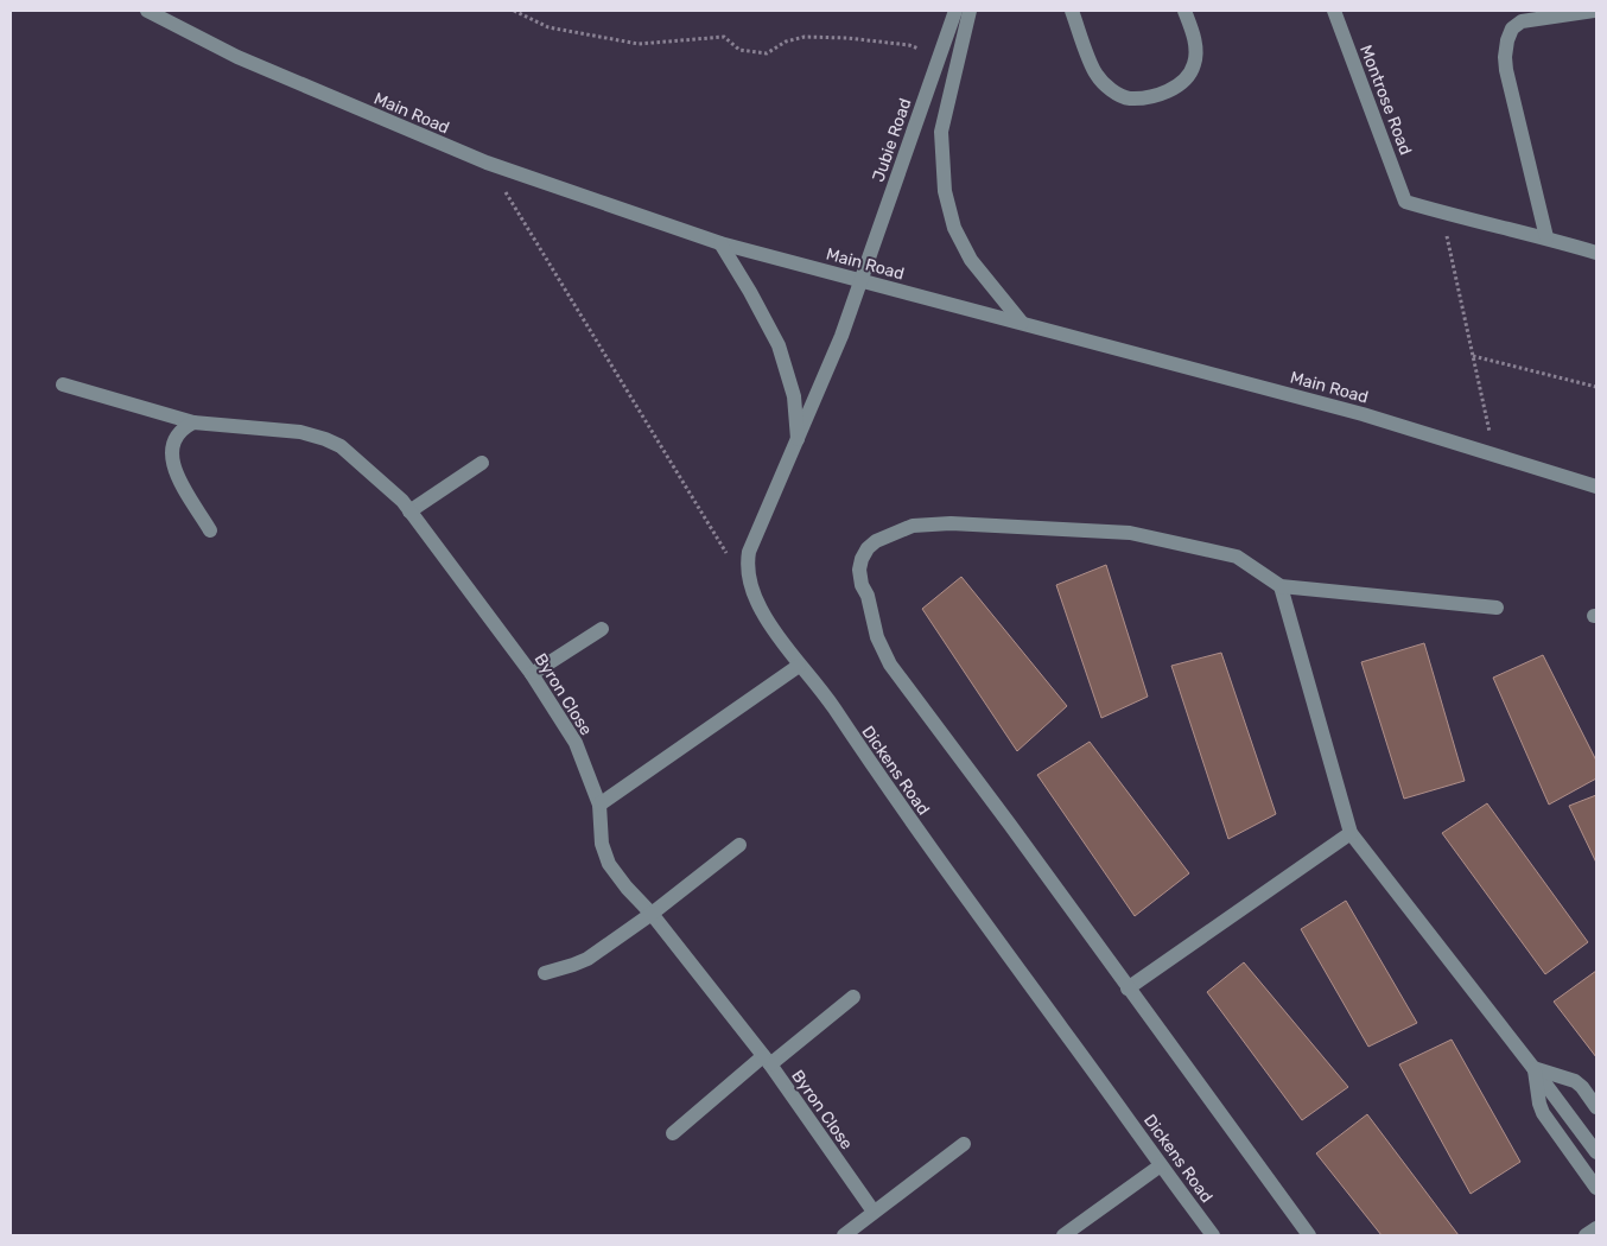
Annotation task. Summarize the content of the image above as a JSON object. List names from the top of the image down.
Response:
{
  "streets": {
    "street": [
      "Montrose Road",
      "Main Road",
      "Jubie Road",
      "Byron Close",
      "Dickens Road"
    ]
  },
  "crossings": [
    ["Main Road", "Jubie Road"],
    ["Main Road", "Dickens Road"],
    ["Jubie Road", "Dickens Road"]
  ]
}
